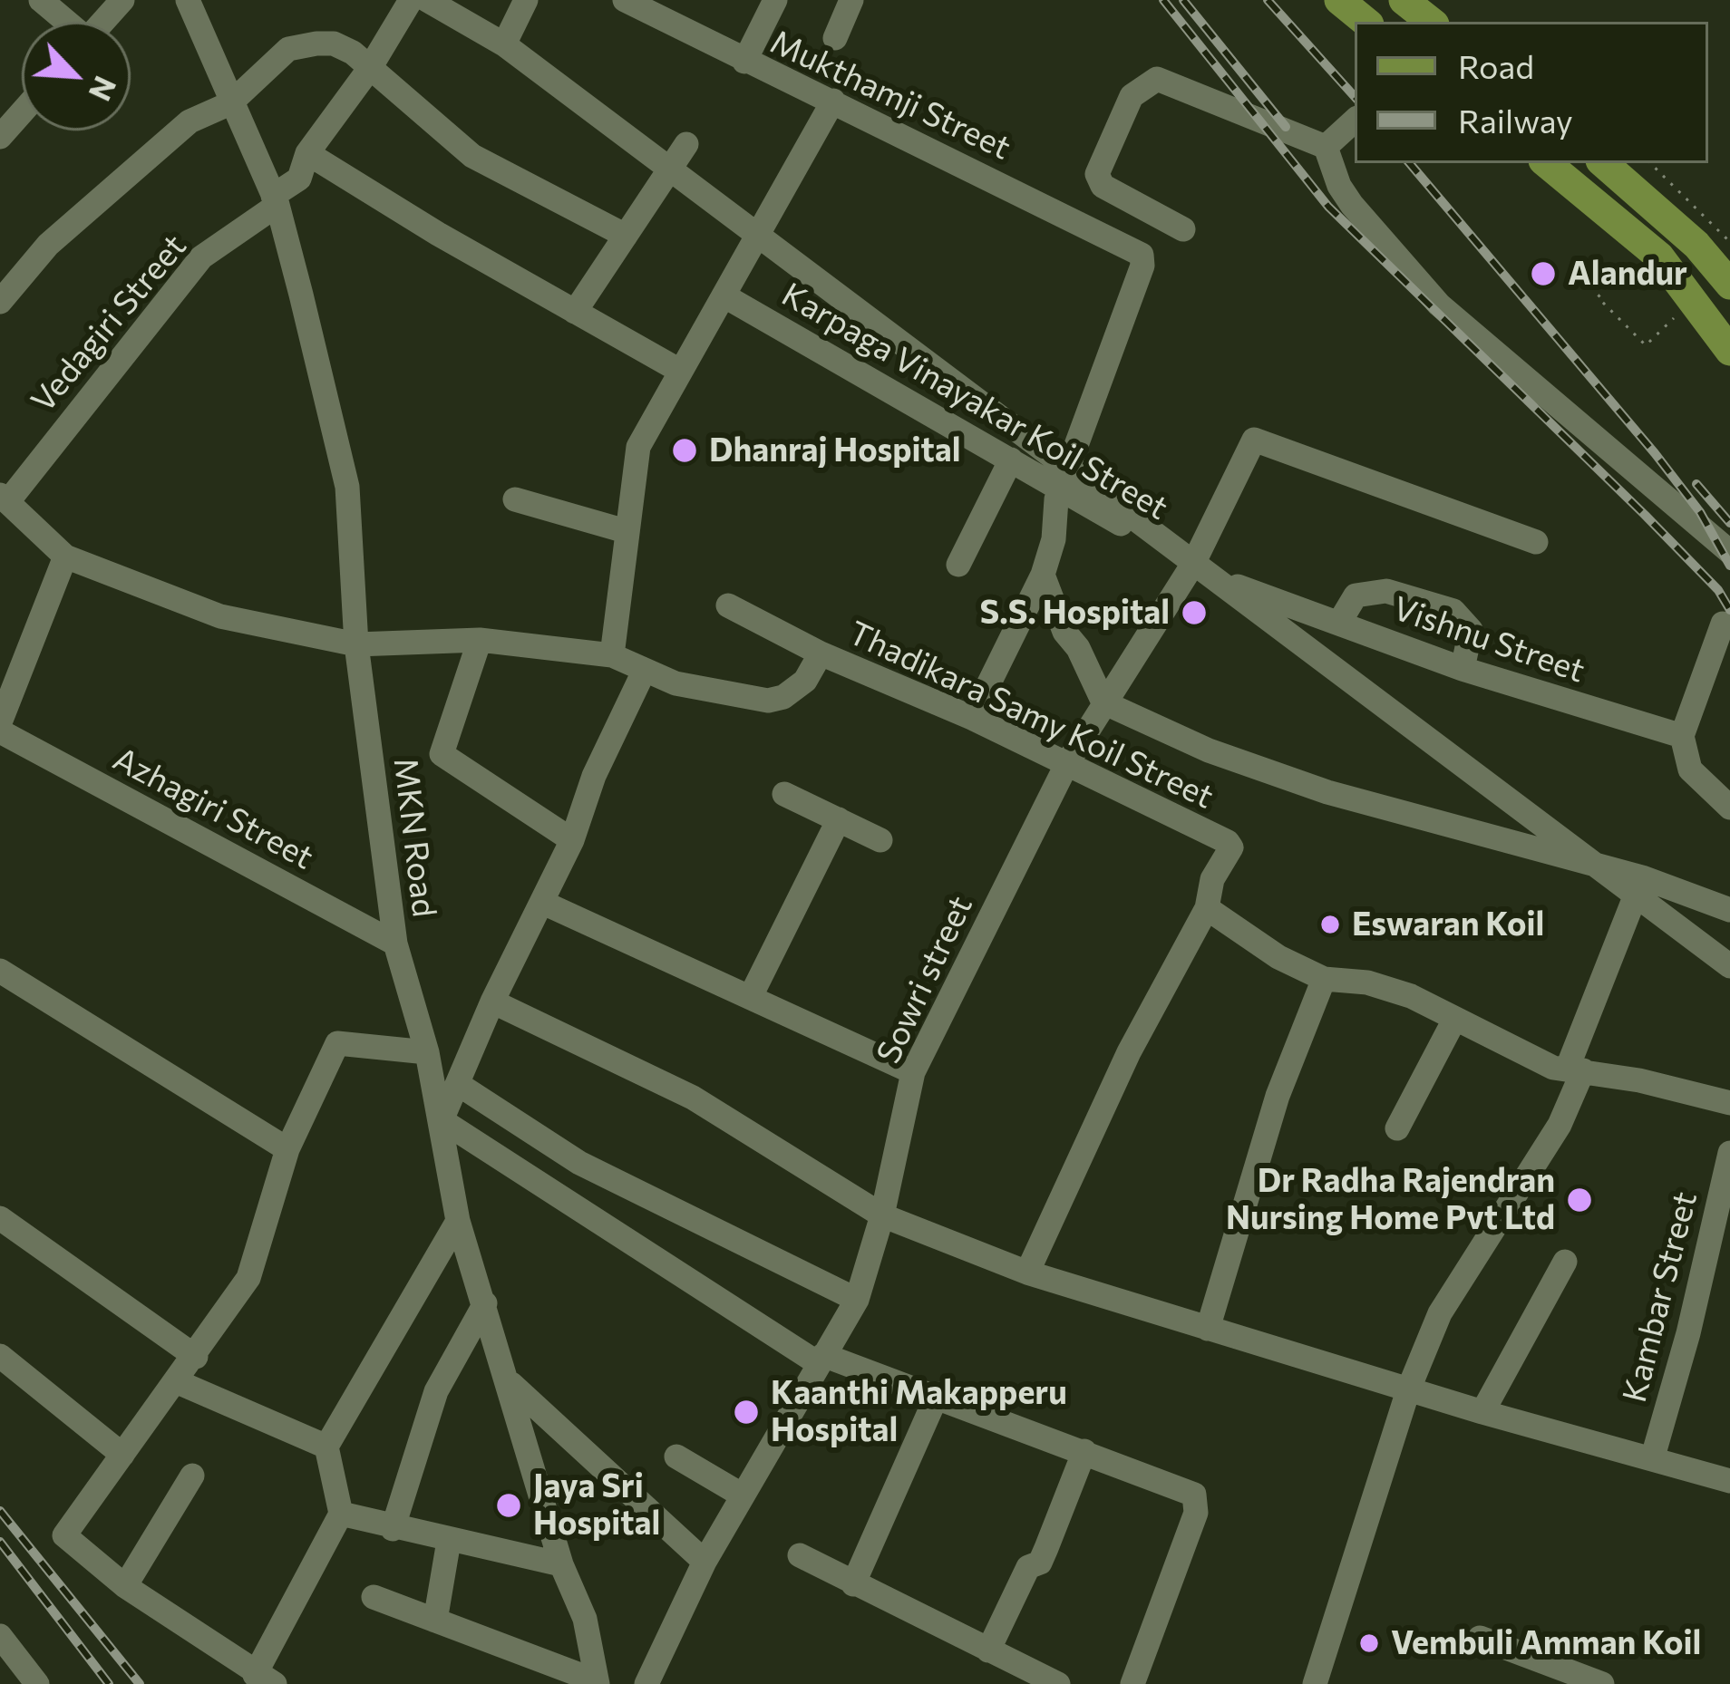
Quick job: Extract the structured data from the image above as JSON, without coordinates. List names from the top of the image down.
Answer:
{
  "streets": {
    "street": [
      "Mukthamji Street",
      "Vedagiri Street",
      "Karpaga Vinayakar Koil Street",
      "Vishnu Street",
      "Thadikara Samy Koil Street",
      "Azhagiri Street",
      "MKN Road",
      "Sowri street",
      "Kambar Street"
    ]
  },
  "crossings": [
    ["Mukthamji Street", "Karpaga Vinayakar Koil Street"],
    ["Vedagiri Street", "MKN Road"],
    ["Karpaga Vinayakar Koil Street", "Vishnu Street"],
    ["Karpaga Vinayakar Koil Street", "Sowri street"],
    ["Vishnu Street", "Sowri street"],
    ["Thadikara Samy Koil Street", "MKN Road"],
    ["Thadikara Samy Koil Street", "Sowri street"],
    ["Azhagiri Street", "MKN Road"]
  ],
  "places": [
    "Alandur",
    "Dhanraj Hospital",
    "S.S. Hospital",
    "Eswaran Koil",
    "Dr Radha Rajendran Nursing Home Pvt Ltd",
    "Kaanthi Makapperu Hospital",
    "Jaya Sri Hospital",
    "Vembuli Amman Koil"
  ],
  "legend": ["Road", "Railway"],
  "north": "bottom right"
}
